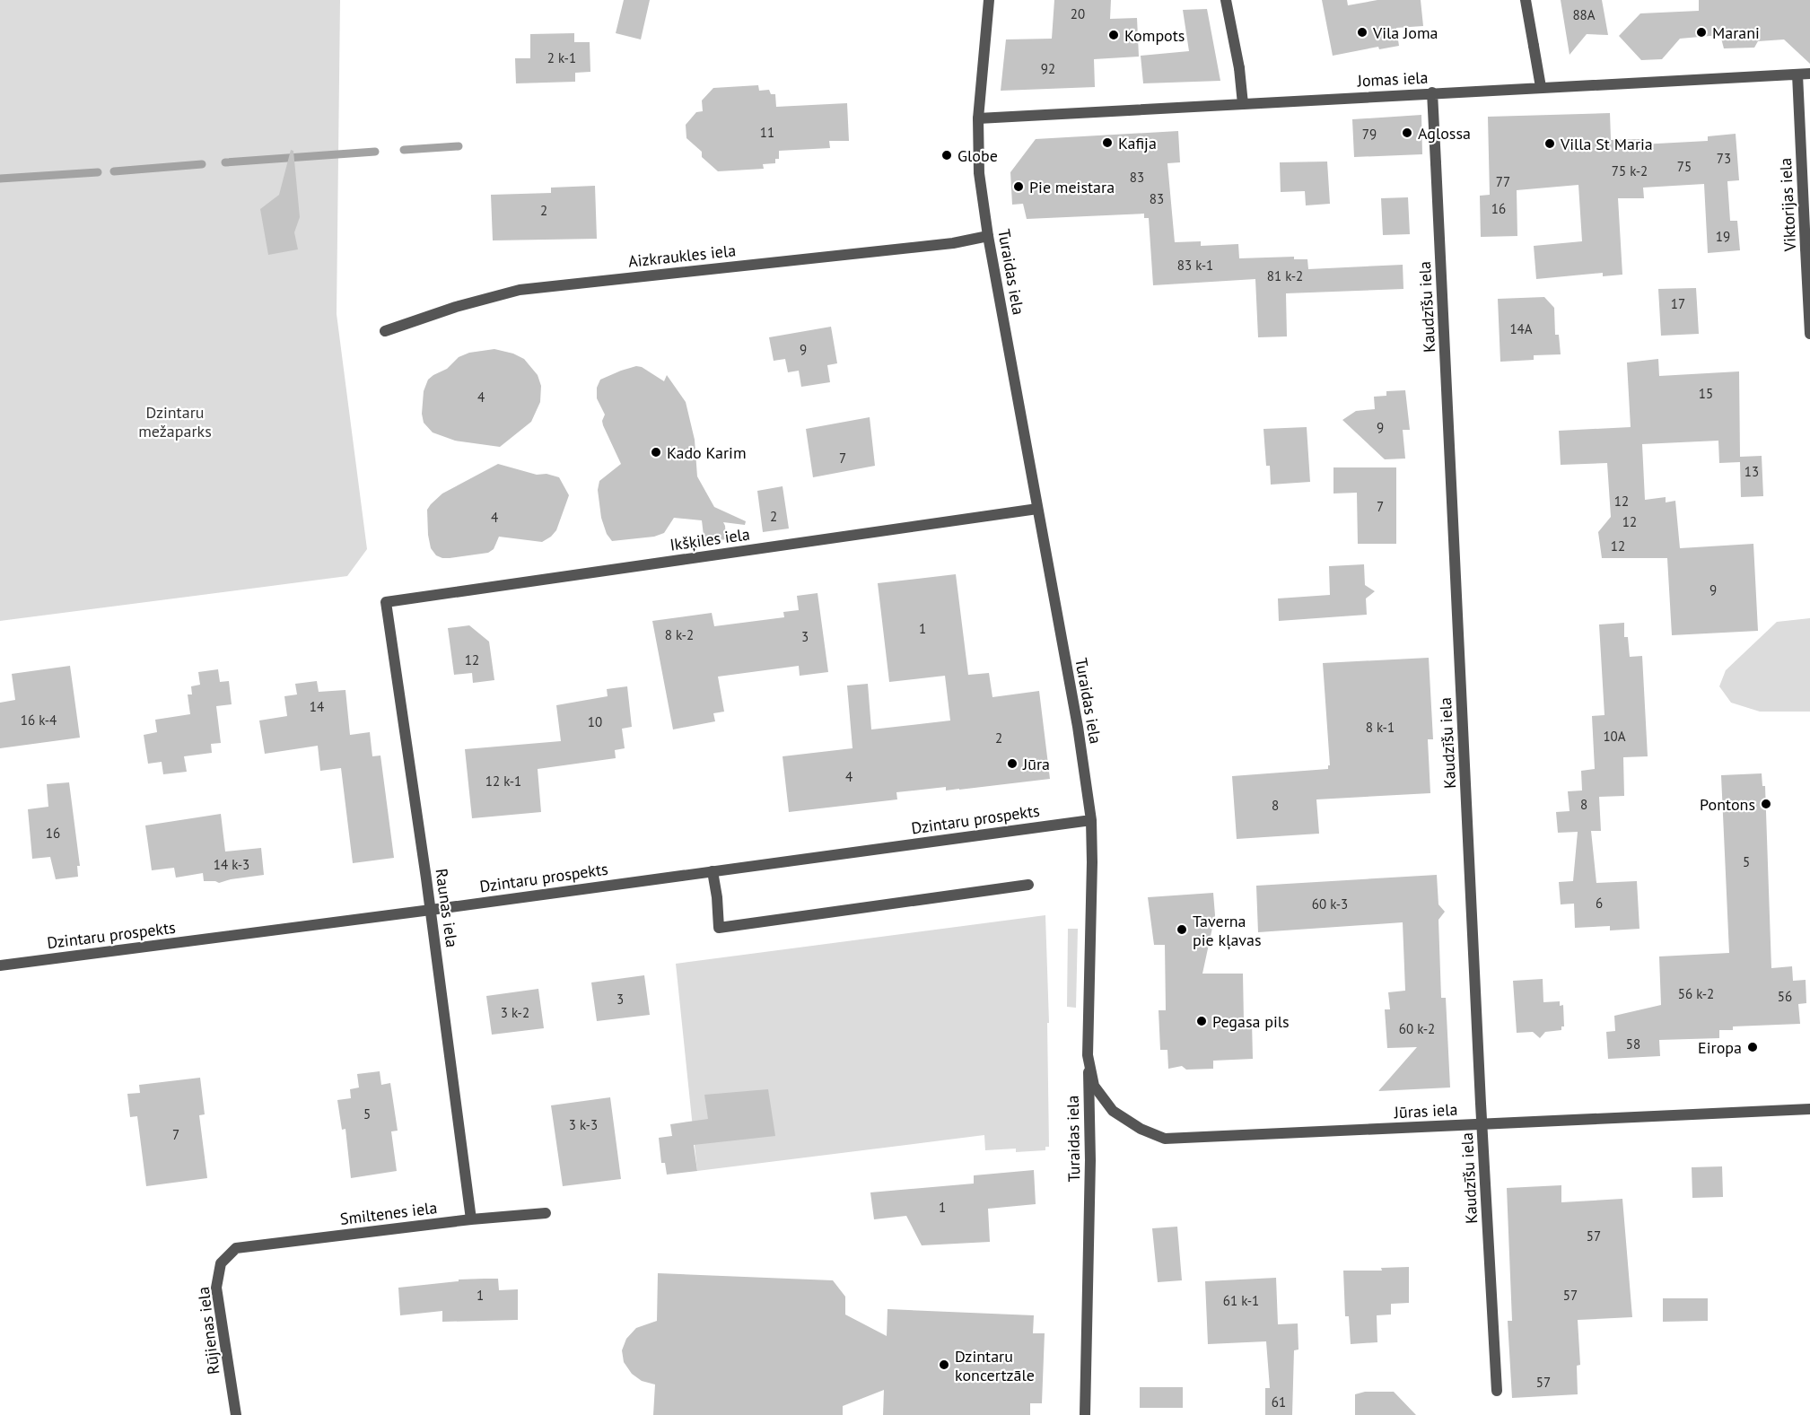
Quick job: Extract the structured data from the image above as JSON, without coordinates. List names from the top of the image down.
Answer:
{
  "streets": {
    "street": [
      "Jomas iela",
      "Viktorijas iela",
      "Aizkraukles iela",
      "Turaidas iela",
      "Kaudzīšu iela",
      "Ikšķiles iela",
      "Dzintaru prospekts",
      "Raunas iela",
      "Jūras iela",
      "Smiltenes iela",
      "Rūjienas iela"
    ]
  },
  "crossings": [
    ["Jomas iela", "Viktorijas iela"],
    ["Jomas iela", "Turaidas iela"],
    ["Jomas iela", "Kaudzīšu iela"],
    ["Aizkraukles iela", "Turaidas iela"],
    ["Turaidas iela", "Ikšķiles iela"],
    ["Turaidas iela", "Dzintaru prospekts"],
    ["Turaidas iela", "Jūras iela"],
    ["Kaudzīšu iela", "Jūras iela"],
    ["Ikšķiles iela", "Raunas iela"],
    ["Dzintaru prospekts", "Raunas iela"],
    ["Raunas iela", "Smiltenes iela"],
    ["Smiltenes iela", "Rūjienas iela"]
  ],
  "parks": ["Dzintaru mežaparks"],
  "places": [
    "Vila Joma",
    "Marani",
    "Kompots",
    "Aglossa",
    "Kafija",
    "Villa St Maria",
    "Globe",
    "Pie meistara",
    "Kado Karim",
    "Jūra",
    "Pontons",
    "Taverna pie kļavas",
    "Pegasa pils",
    "Eiropa",
    "Dzintaru koncertzāle"
  ],
  "house_numbers": [
    "20",
    "88A",
    "2 k-1",
    "92",
    "11",
    "79",
    "73",
    "75",
    "75 k-2",
    "83",
    "77",
    "83",
    "16",
    "2",
    "19",
    "83 k-1",
    "81 k-2",
    "17",
    "14A",
    "9",
    "15",
    "4",
    "9",
    "7",
    "13",
    "12",
    "7",
    "2",
    "4",
    "12",
    "12",
    "9",
    "1",
    "8 k-2",
    "3",
    "12",
    "14",
    "16 k-4",
    "10",
    "8 k-1",
    "10A",
    "2",
    "4",
    "12 k-1",
    "8",
    "8",
    "16",
    "5",
    "14 k-3",
    "6",
    "60 k-3",
    "56 k-2",
    "56",
    "3",
    "3 k-2",
    "60 k-2",
    "58",
    "5",
    "3 k-3",
    "7",
    "1",
    "57",
    "1",
    "57",
    "61 k-1",
    "57",
    "61"
  ]
}
